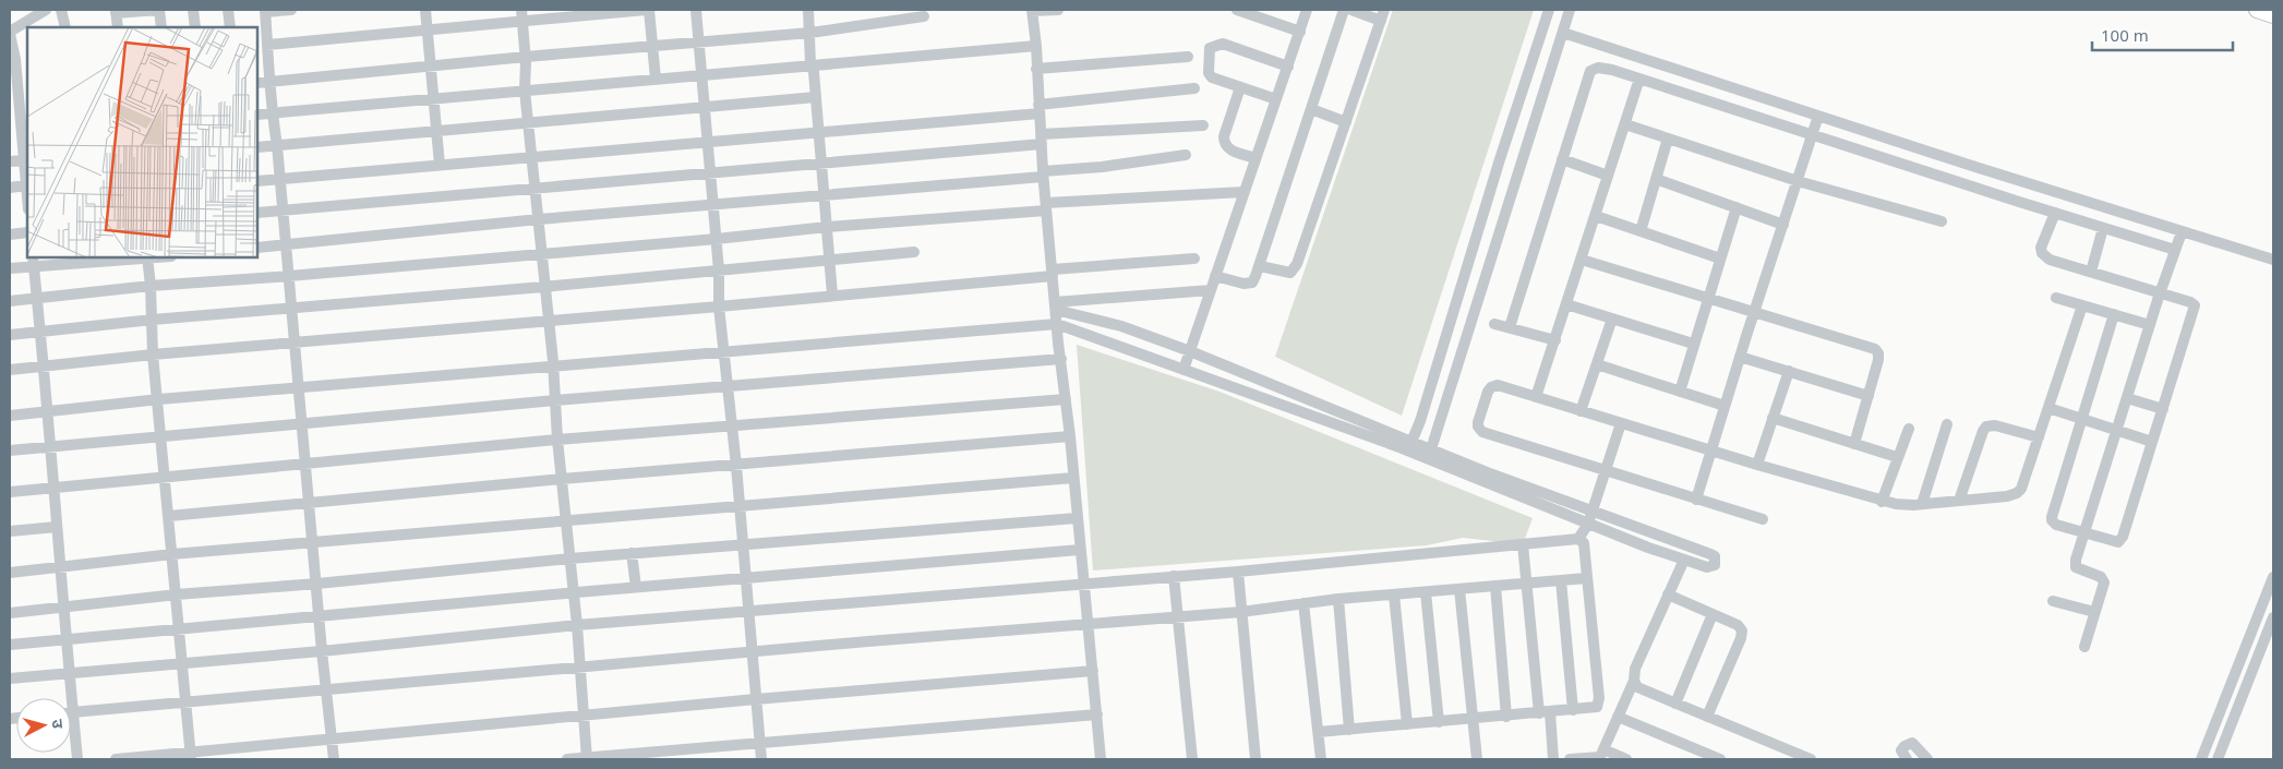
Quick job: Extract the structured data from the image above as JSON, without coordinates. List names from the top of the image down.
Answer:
{
  "scale_bar": "100 m",
  "north": "right"
}
